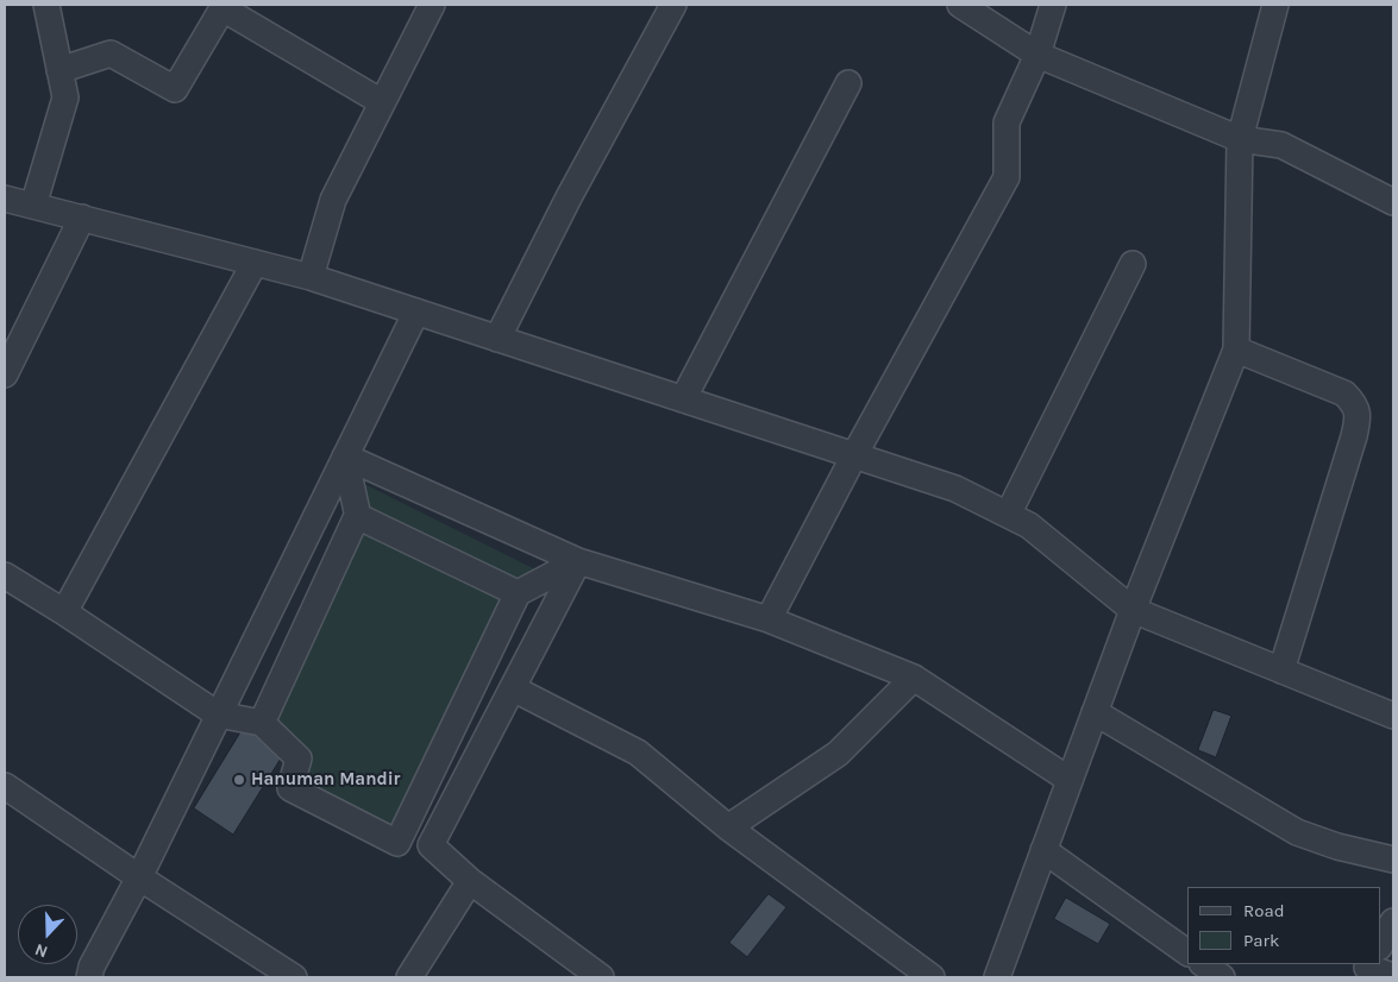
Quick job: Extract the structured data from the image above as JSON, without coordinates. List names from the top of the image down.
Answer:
{
  "places": ["Hanuman Mandir"],
  "legend": ["Road", "Park"],
  "north": "bottom"
}
